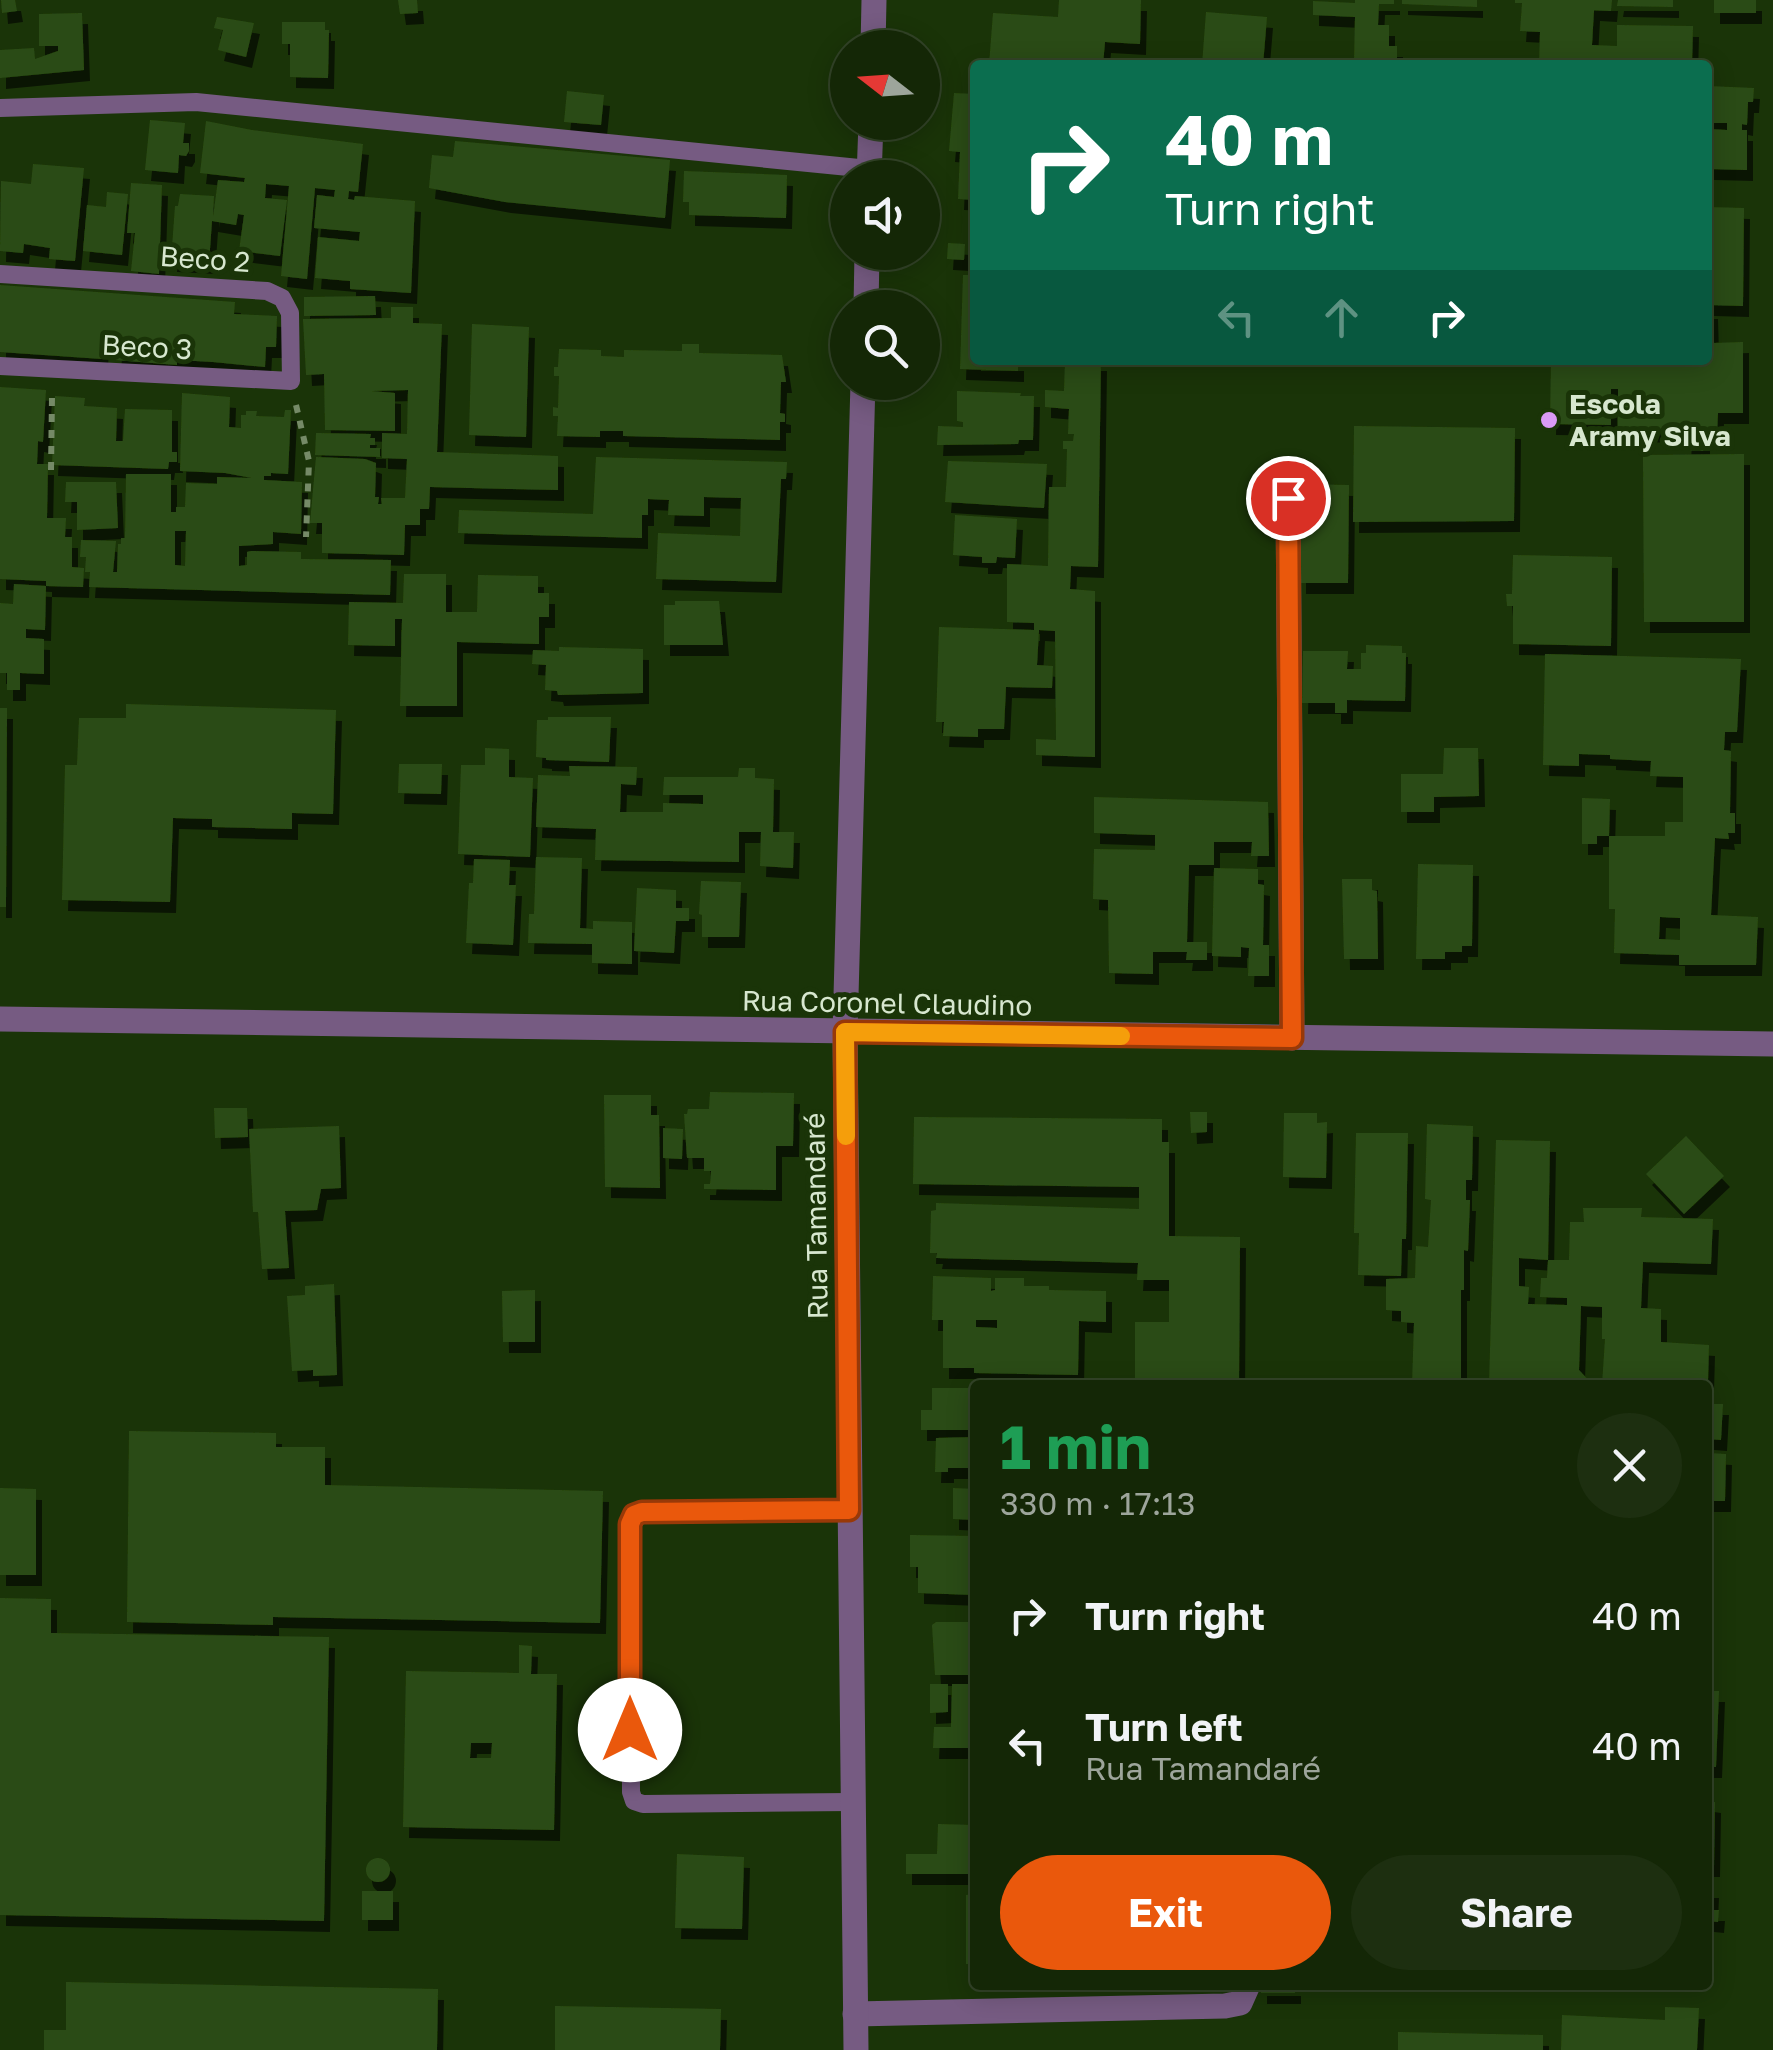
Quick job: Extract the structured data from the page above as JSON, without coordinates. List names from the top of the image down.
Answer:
{
  "streets": {
    "street": ["Rua Coronel Claudino", "Rua Tamandaré"],
    "lane": ["Beco 2", "Beco 3"]
  },
  "crossings": [
    ["Beco 2", "Beco 3"],
    ["Rua Coronel Claudino", "Rua Tamandaré"]
  ],
  "places": ["Escola Aramy Silva"],
  "north": "left",
  "page": {
    "turn": ["40 m", "Turn right"],
    "heading": ["1 min", "330 m · 17:13"],
    "list": [
      {
        "name": "Turn right",
        "value": "40 m"
      },
      {
        "name": "Turn left",
        "note": "Rua Tamandaré",
        "value": "40 m"
      }
    ],
    "buttons": ["Exit", "Share"]
  }
}
